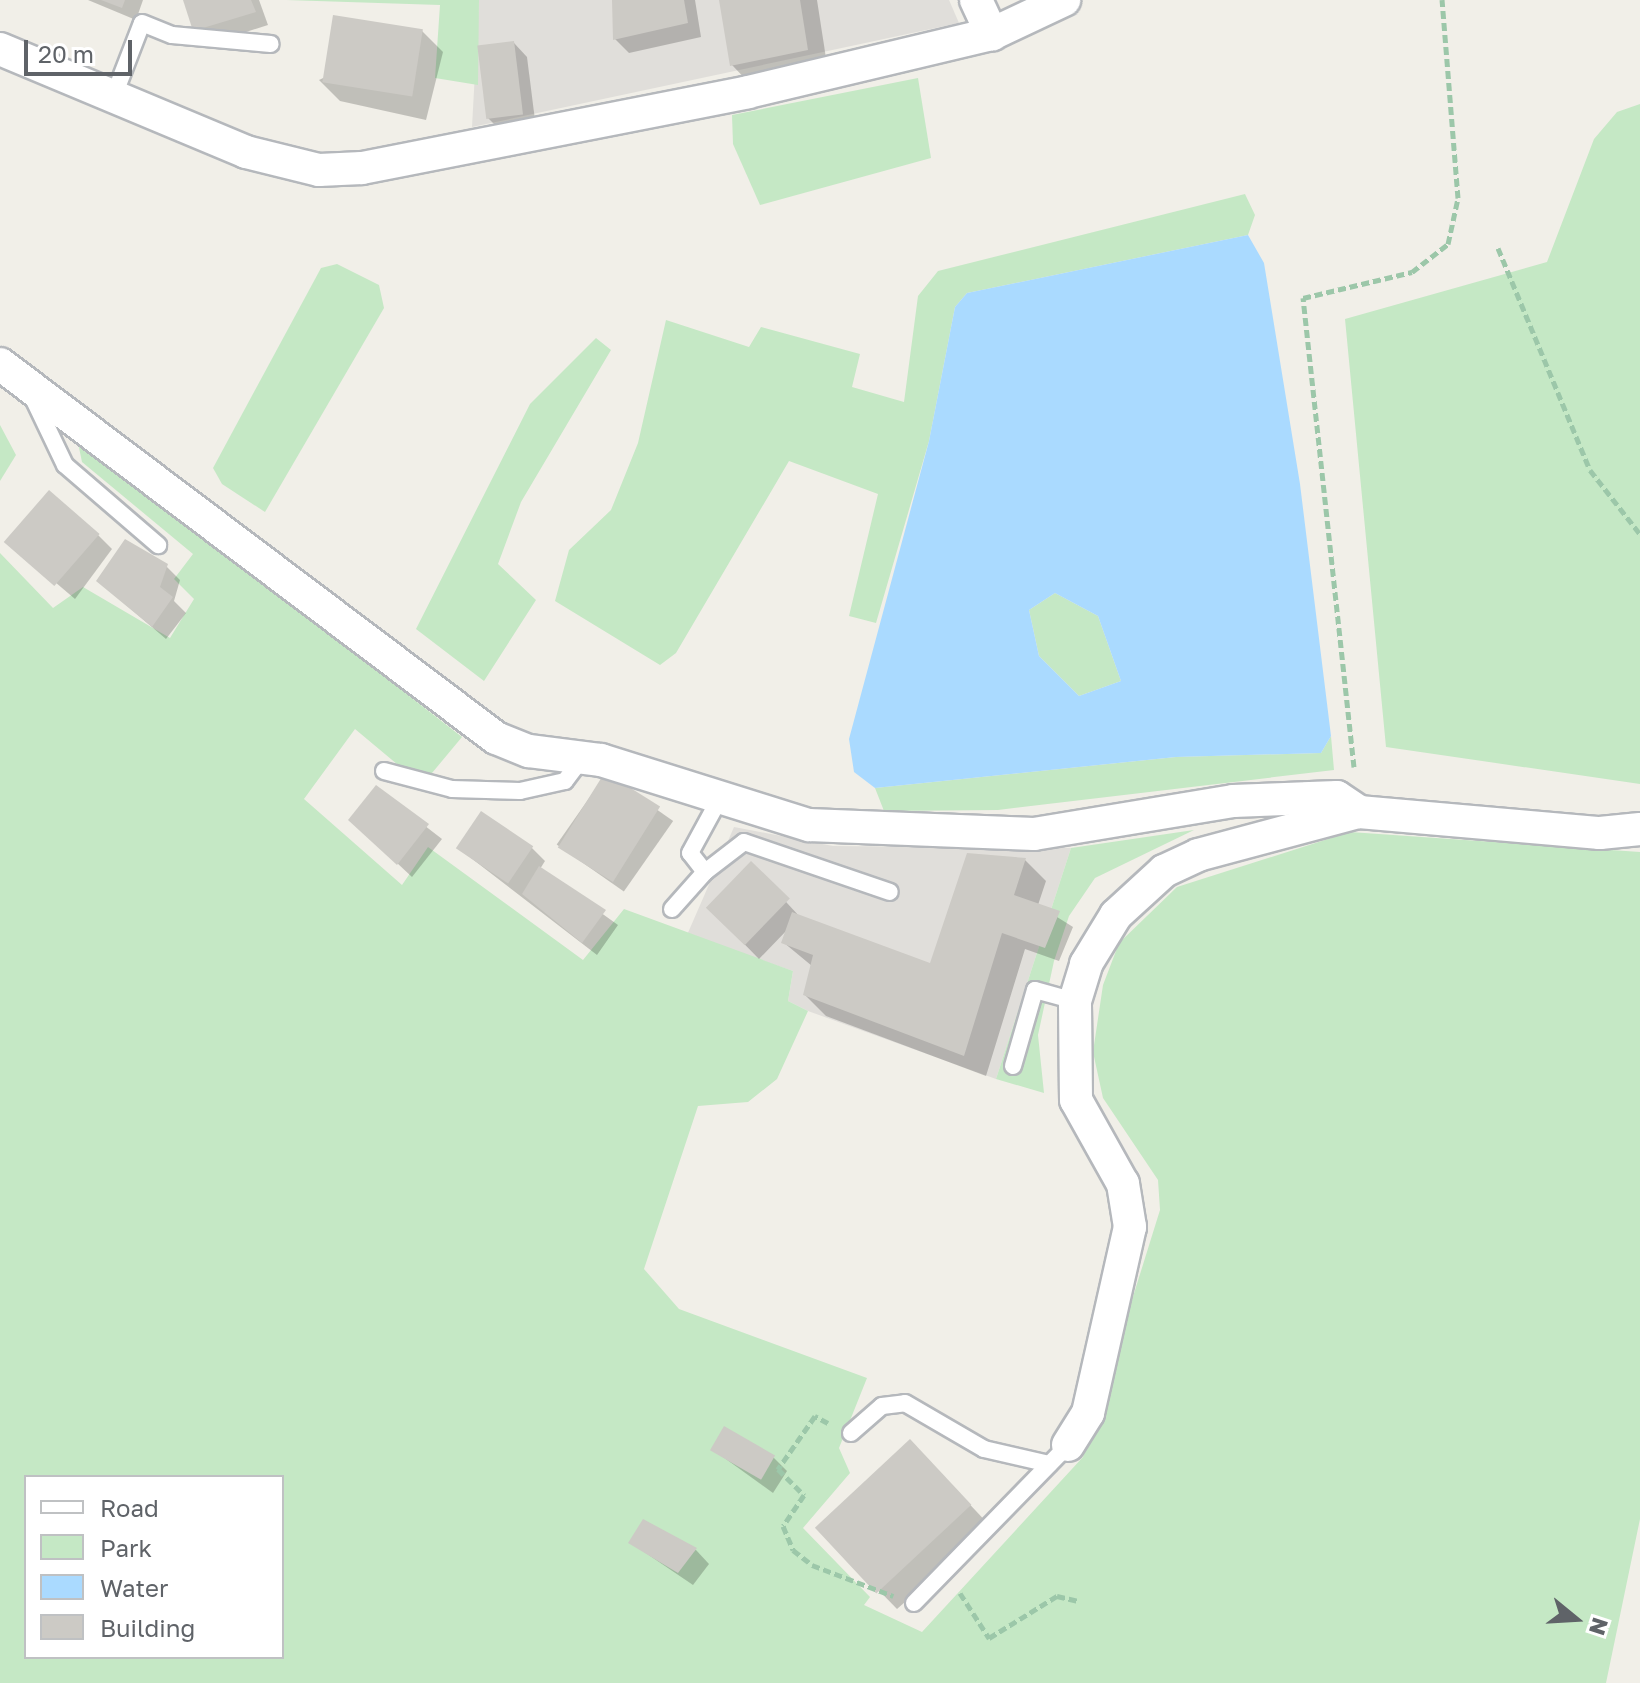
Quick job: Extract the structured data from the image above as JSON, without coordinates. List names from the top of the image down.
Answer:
{
  "legend": [
    "Road",
    "Park",
    "Water",
    "Building"
  ],
  "scale_bar": "20 m",
  "north": "right"
}
